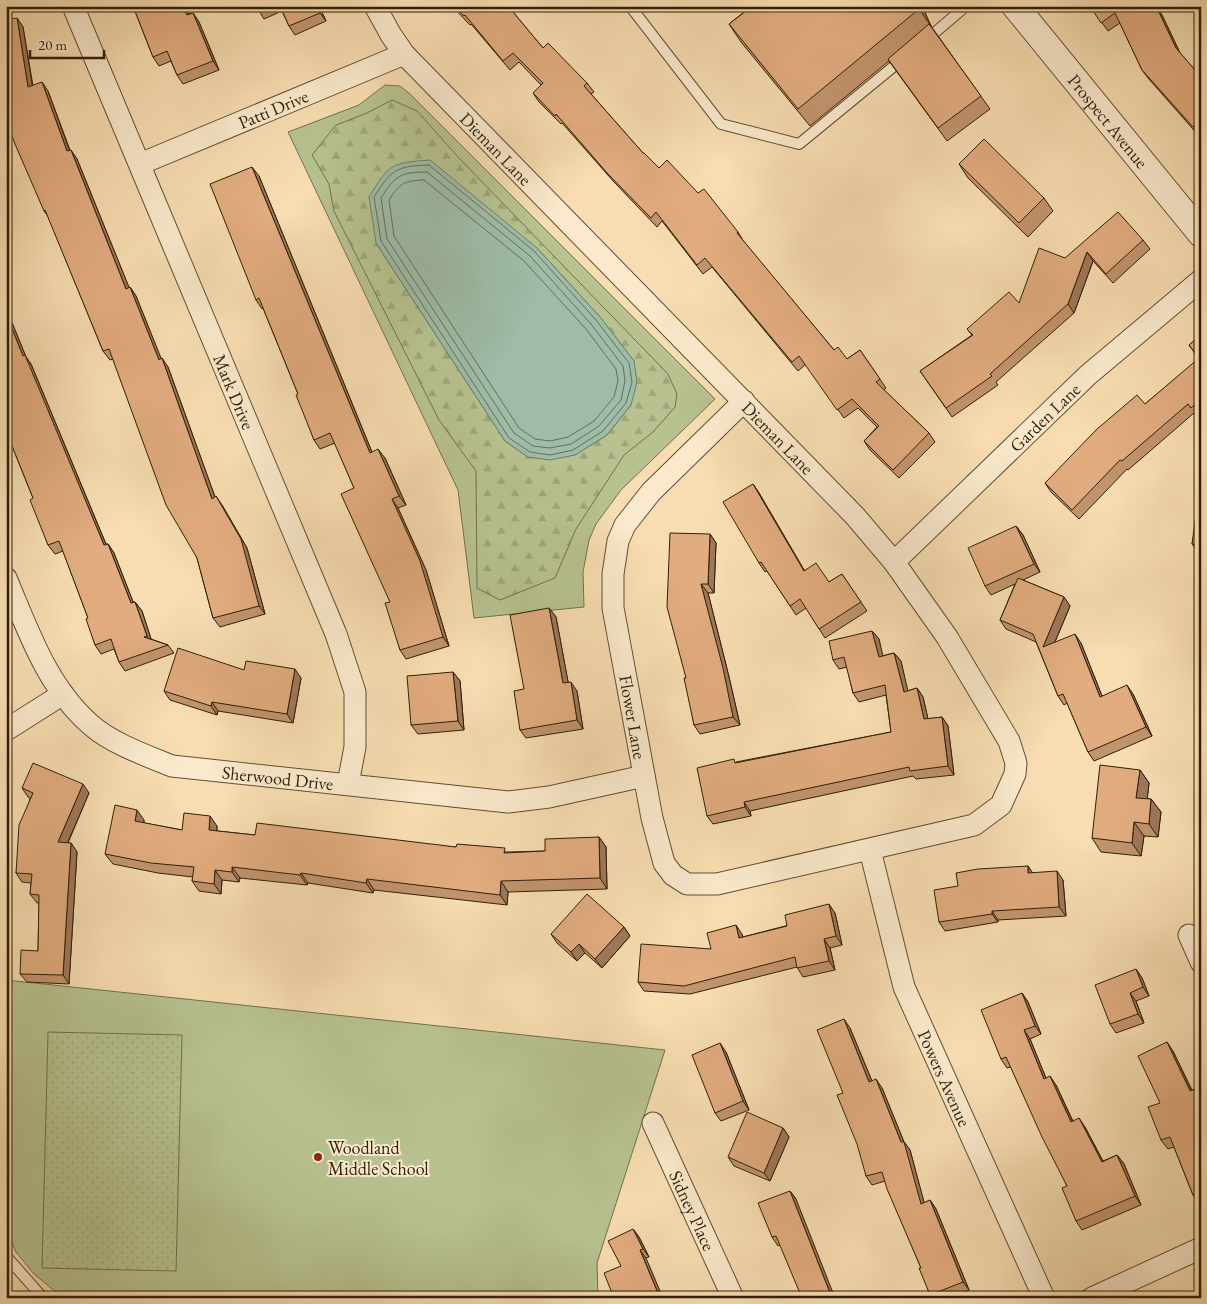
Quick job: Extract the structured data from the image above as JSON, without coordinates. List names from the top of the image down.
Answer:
{
  "streets": {
    "street": [
      "Patti Drive",
      "Prospect Avenue",
      "Dieman Lane",
      "Mark Drive",
      "Garden Lane",
      "Flower Lane",
      "Sherwood Drive",
      "Powers Avenue",
      "Sidney Place"
    ]
  },
  "crossings": [
    ["Patti Drive", "Dieman Lane"],
    ["Patti Drive", "Mark Drive"],
    ["Dieman Lane", "Garden Lane"],
    ["Dieman Lane", "Flower Lane"],
    ["Dieman Lane", "Powers Avenue"],
    ["Mark Drive", "Sherwood Drive"],
    ["Flower Lane", "Sherwood Drive"],
    ["Flower Lane", "Powers Avenue"]
  ],
  "places": ["Woodland Middle School"],
  "scale_bar": "20 m"
}
